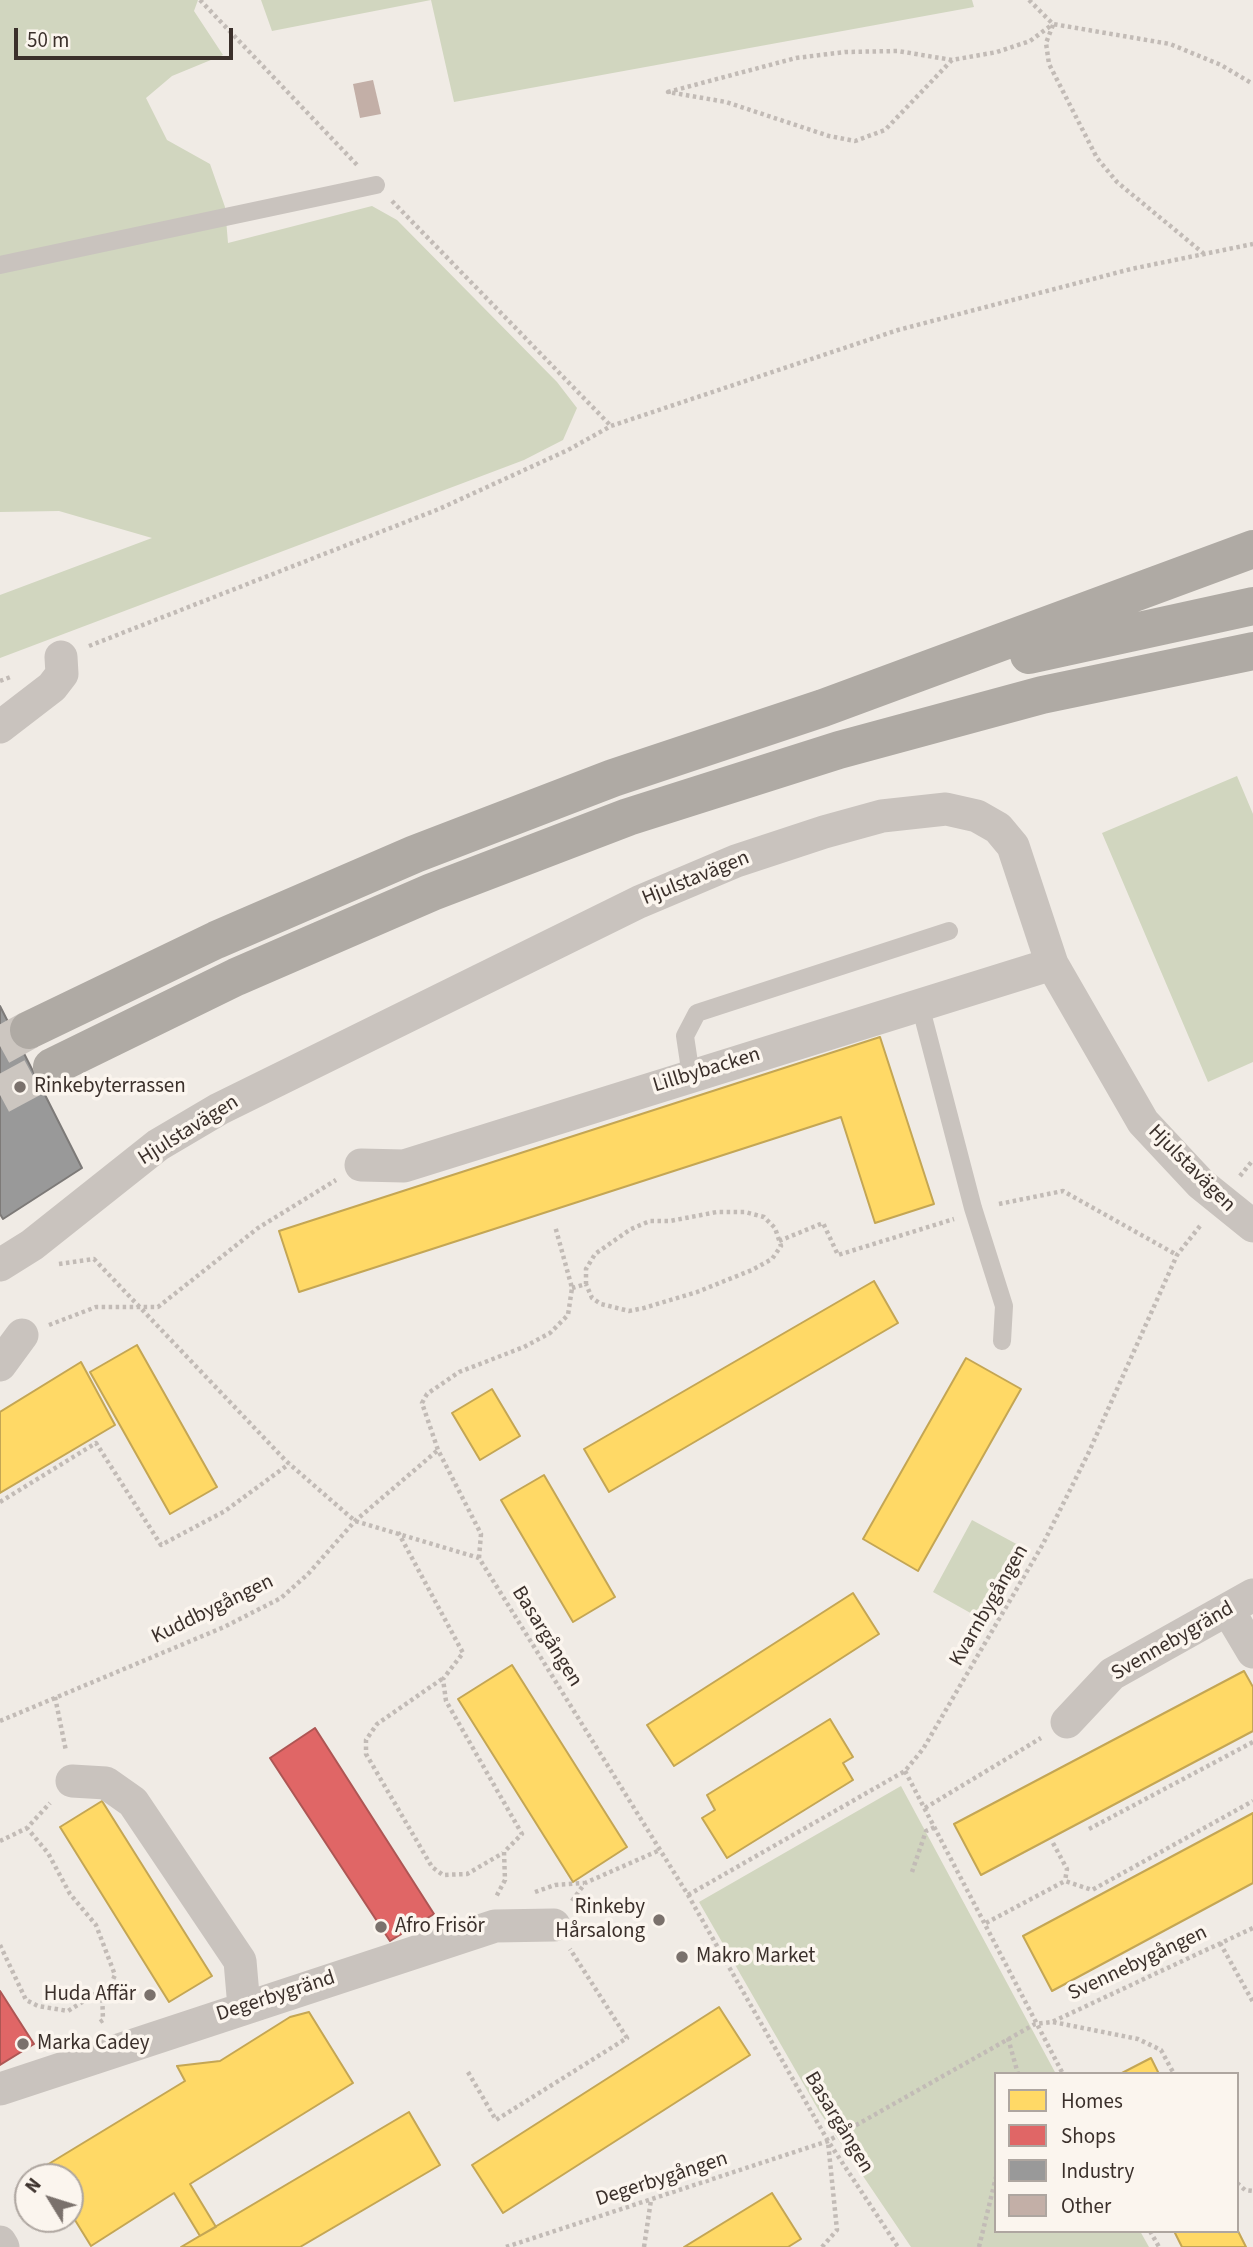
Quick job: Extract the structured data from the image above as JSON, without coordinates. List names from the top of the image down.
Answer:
{
  "streets": {
    "street": [
      "Hjulstavägen",
      "Lillbybacken",
      "Svennebygränd",
      "Degerbygränd"
    ],
    "path": [
      "Kvarnbygången",
      "Kuddbygången",
      "Basargången",
      "Svennebygången",
      "Degerbygången"
    ]
  },
  "crossings": [
    ["Hjulstavägen", "Lillbybacken"],
    ["Kvarnbygången", "Basargången"],
    ["Basargången", "Degerbygången"],
    ["Svennebygången", "Degerbygången"]
  ],
  "places": [
    "Rinkebyterrassen",
    "Rinkeby Hårsalong",
    "Afro Frisör",
    "Makro Market",
    "Huda Affär",
    "Marka Cadey"
  ],
  "legend": [
    "Homes",
    "Shops",
    "Industry",
    "Other"
  ],
  "scale_bar": "50 m",
  "north": "top left"
}
